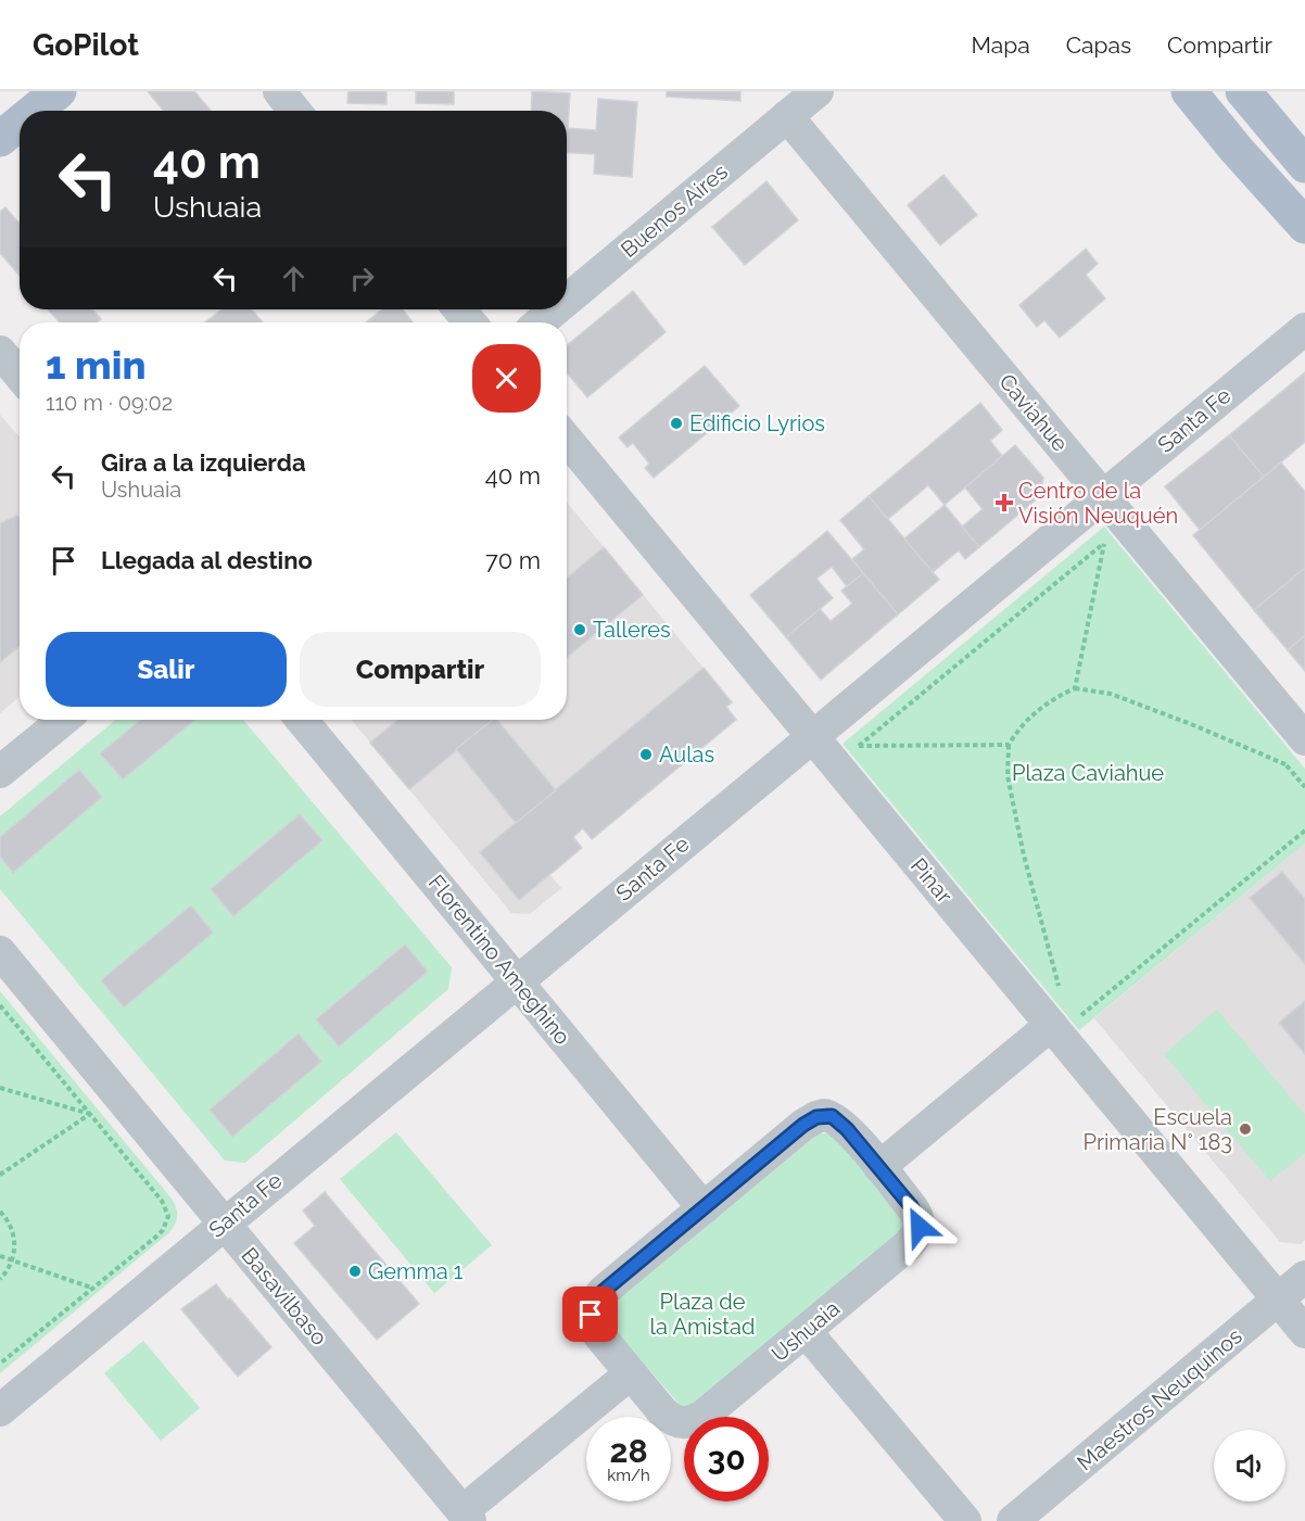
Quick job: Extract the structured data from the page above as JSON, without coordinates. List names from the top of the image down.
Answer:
{
  "streets": {
    "street": [
      "Buenos Aires",
      "Caviahue",
      "Santa Fe",
      "Pinar",
      "Florentino Ameghino",
      "Basavilbaso",
      "Ushuaia",
      "Maestros Neuquinos"
    ]
  },
  "crossings": [
    ["Buenos Aires", "Caviahue"],
    ["Caviahue", "Santa Fe"],
    ["Santa Fe", "Pinar"],
    ["Santa Fe", "Florentino Ameghino"],
    ["Santa Fe", "Basavilbaso"],
    ["Pinar", "Maestros Neuquinos"],
    ["Florentino Ameghino", "Ushuaia"]
  ],
  "parks": ["Plaza Caviahue", "Plaza de la Amistad"],
  "places": {
    "other": [
      "Edificio Lyrios",
      "Talleres",
      "Aulas",
      "Escuela Primaria N° 183",
      "Gemma 1"
    ],
    "health": ["Centro de la Visión Neuquén"]
  },
  "page": {
    "header": "GoPilot",
    "nav": ["Mapa", "Capas", "Compartir"],
    "turn": ["40 m", "Ushuaia"],
    "heading": ["1 min", "110 m · 09:02"],
    "list": [
      {
        "name": "Gira a la izquierda",
        "note": "Ushuaia",
        "value": "40 m"
      },
      {
        "name": "Llegada al destino",
        "value": "70 m"
      }
    ],
    "buttons": ["Salir", "Compartir"],
    "speed": "28 km/h",
    "limit": "30"
  }
}
